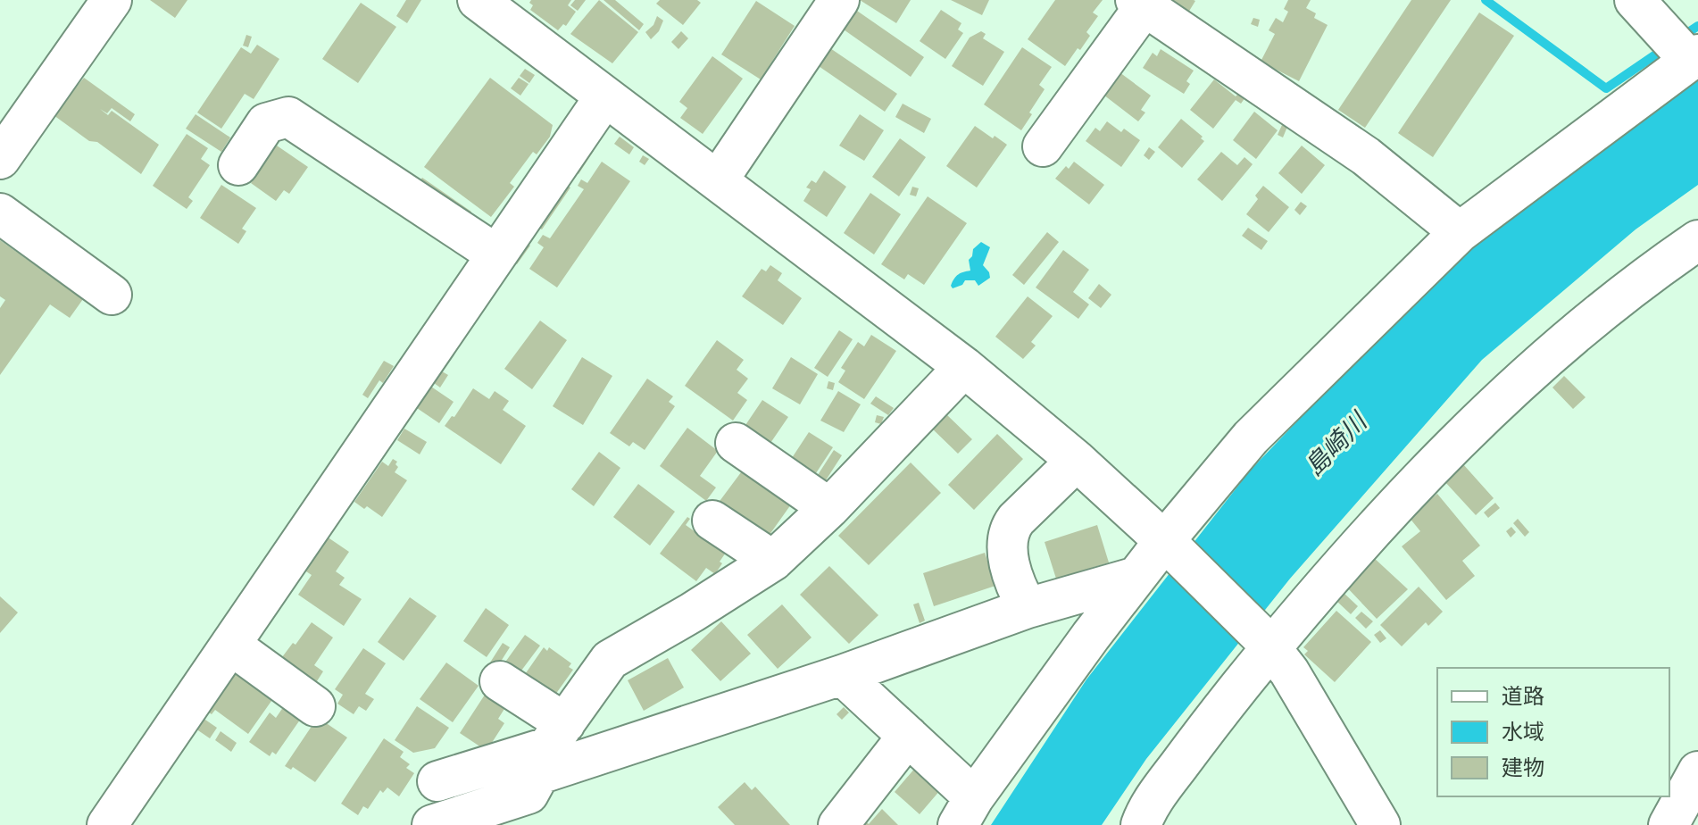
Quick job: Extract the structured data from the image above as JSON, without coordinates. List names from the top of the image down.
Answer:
{
  "water": ["島崎川"],
  "legend": ["道路", "水域", "建物"]
}
